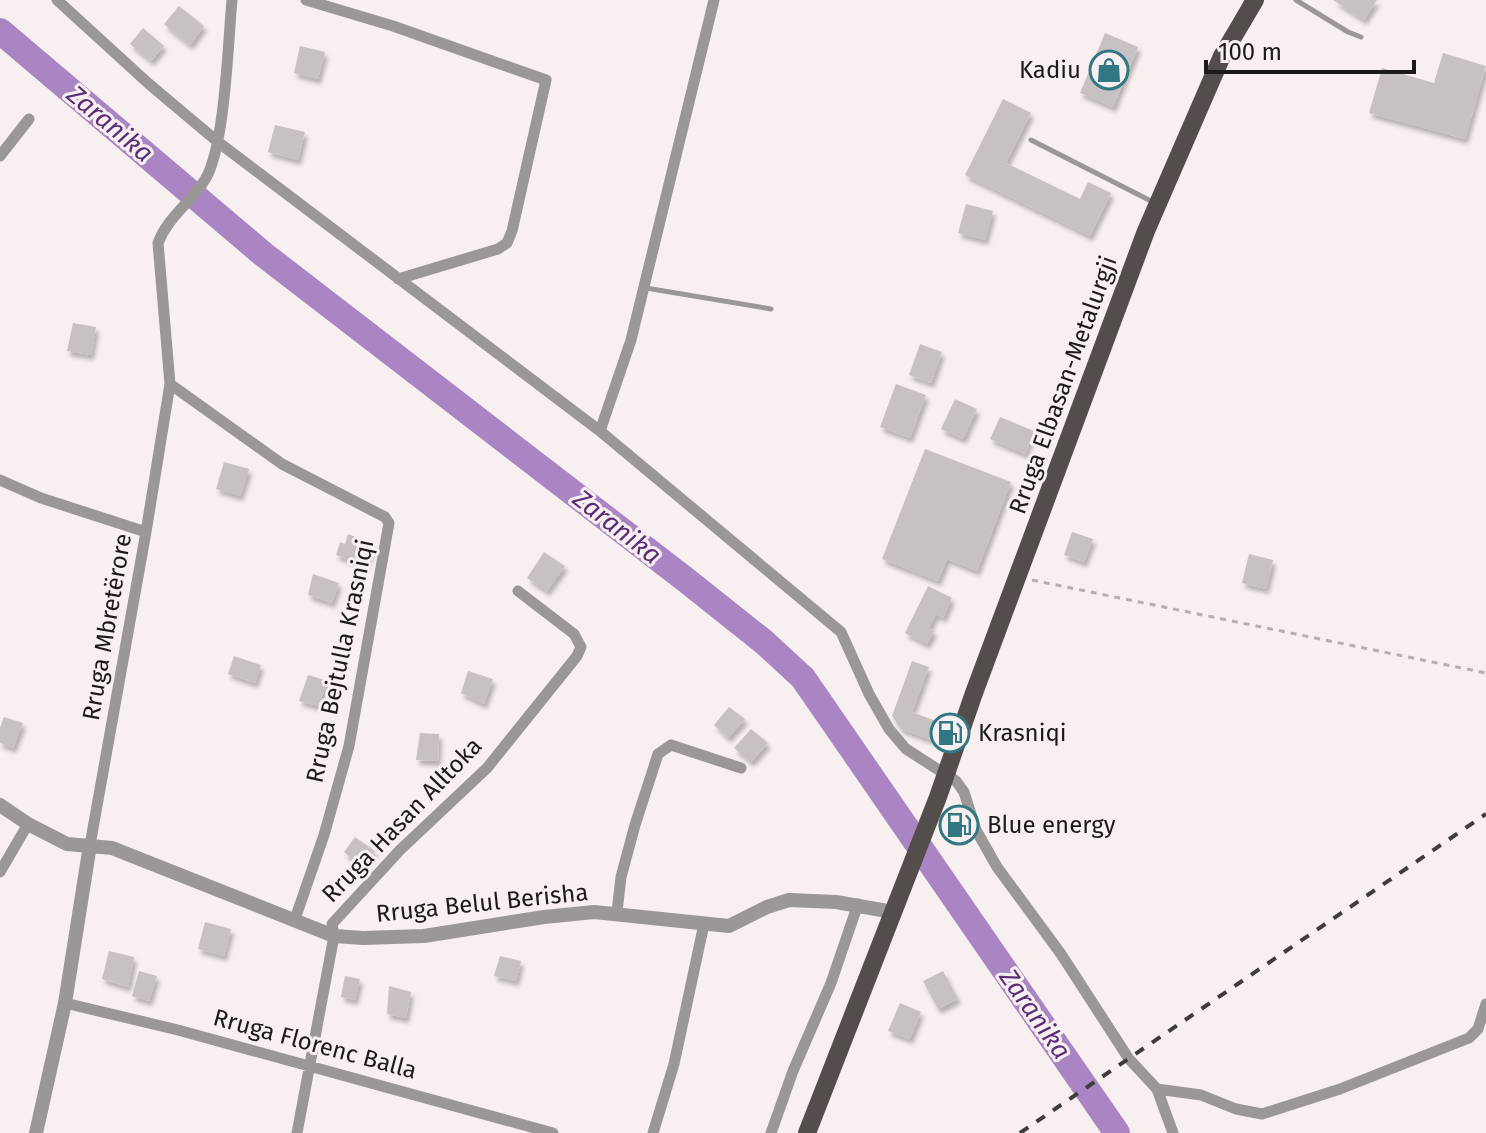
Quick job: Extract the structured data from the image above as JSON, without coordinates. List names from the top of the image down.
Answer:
{
  "streets": {
    "main road": ["Rruga Elbasan-Metalurgji"],
    "street": [
      "Rruga Mbretërore",
      "Rruga Bejtulla Krasniqi",
      "Rruga Hasan Alltoka",
      "Rruga Belul Berisha",
      "Rruga Florenc Balla"
    ]
  },
  "crossings": [
    ["Rruga Elbasan-Metalurgji", "Rruga Belul Berisha"],
    ["Rruga Mbretërore", "Rruga Bejtulla Krasniqi"],
    ["Rruga Mbretërore", "Rruga Belul Berisha"],
    ["Rruga Mbretërore", "Rruga Florenc Balla"],
    ["Rruga Bejtulla Krasniqi", "Rruga Belul Berisha"],
    ["Rruga Hasan Alltoka", "Rruga Belul Berisha"],
    ["Rruga Hasan Alltoka", "Rruga Florenc Balla"]
  ],
  "water": ["Zaranika"],
  "places": {
    "shop": ["Kadiu"],
    "fuel station": ["Krasniqi", "Blue energy"]
  },
  "scale_bar": "100 m"
}
